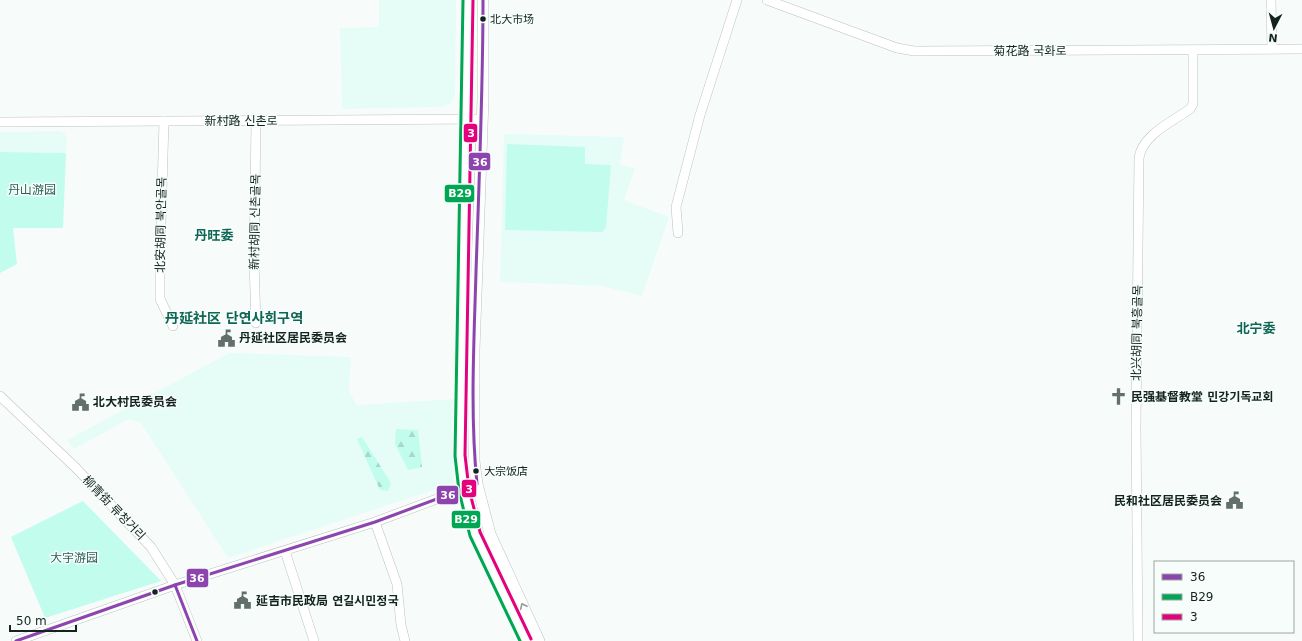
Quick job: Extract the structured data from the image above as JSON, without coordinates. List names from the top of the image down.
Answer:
{
  "streets": {
    "street": [
      "菊花路 국화로",
      "新村路 신촌로",
      "新村胡同 신촌골목",
      "北安胡同 북안골목",
      "北兴胡同 북흥골목",
      "柳青街 류청거리"
    ]
  },
  "crossings": [
    ["菊花路 국화로", "北兴胡同 북흥골목"],
    ["新村路 신촌로", "新村胡同 신촌골목"],
    ["新村路 신촌로", "北安胡同 북안골목"]
  ],
  "districts": ["丹旺委", "丹延社区 단연사회구역", "北宁委"],
  "parks": ["丹山游园", "大宇游园"],
  "places": {
    "other": ["北大市场", "大宗饭店"],
    "public building": [
      "丹延社区居民委员会",
      "北大村民委员会",
      "民和社区居民委员会",
      "延吉市民政局 연길시민정국"
    ],
    "church": ["民强基督教堂 민강기독교회"]
  },
  "lines": ["transit line 36", "transit line B29", "transit line 3"],
  "legend": ["36", "B29", "3"],
  "scale_bar": "50 m",
  "north": "bottom"
}
